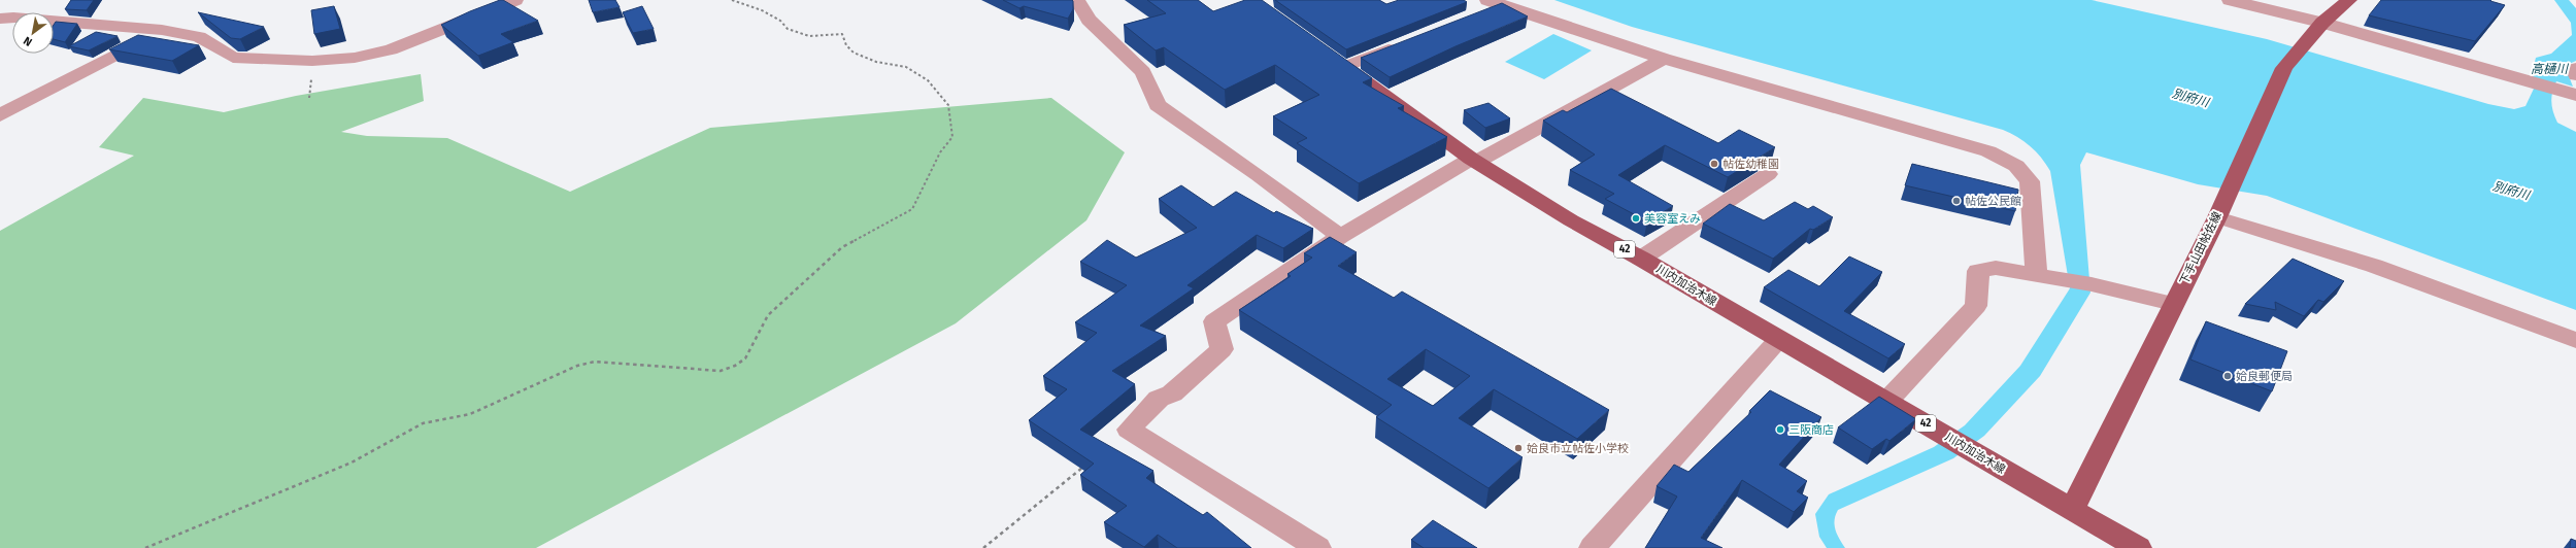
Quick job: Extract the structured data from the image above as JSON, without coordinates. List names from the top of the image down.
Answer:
{
  "streets": {
    "main road": ["下手山田帖佐線", "42", "川内加治木線"]
  },
  "crossings": [
    ["下手山田帖佐線", "川内加治木線"]
  ],
  "water": ["高樋川", "別府川"],
  "places": [
    "帖佐幼稚園",
    "帖佐公民館",
    "美容室えみ",
    "姶良郵便局",
    "三阪商店",
    "姶良市立帖佐小学校"
  ],
  "north": "bottom left"
}
